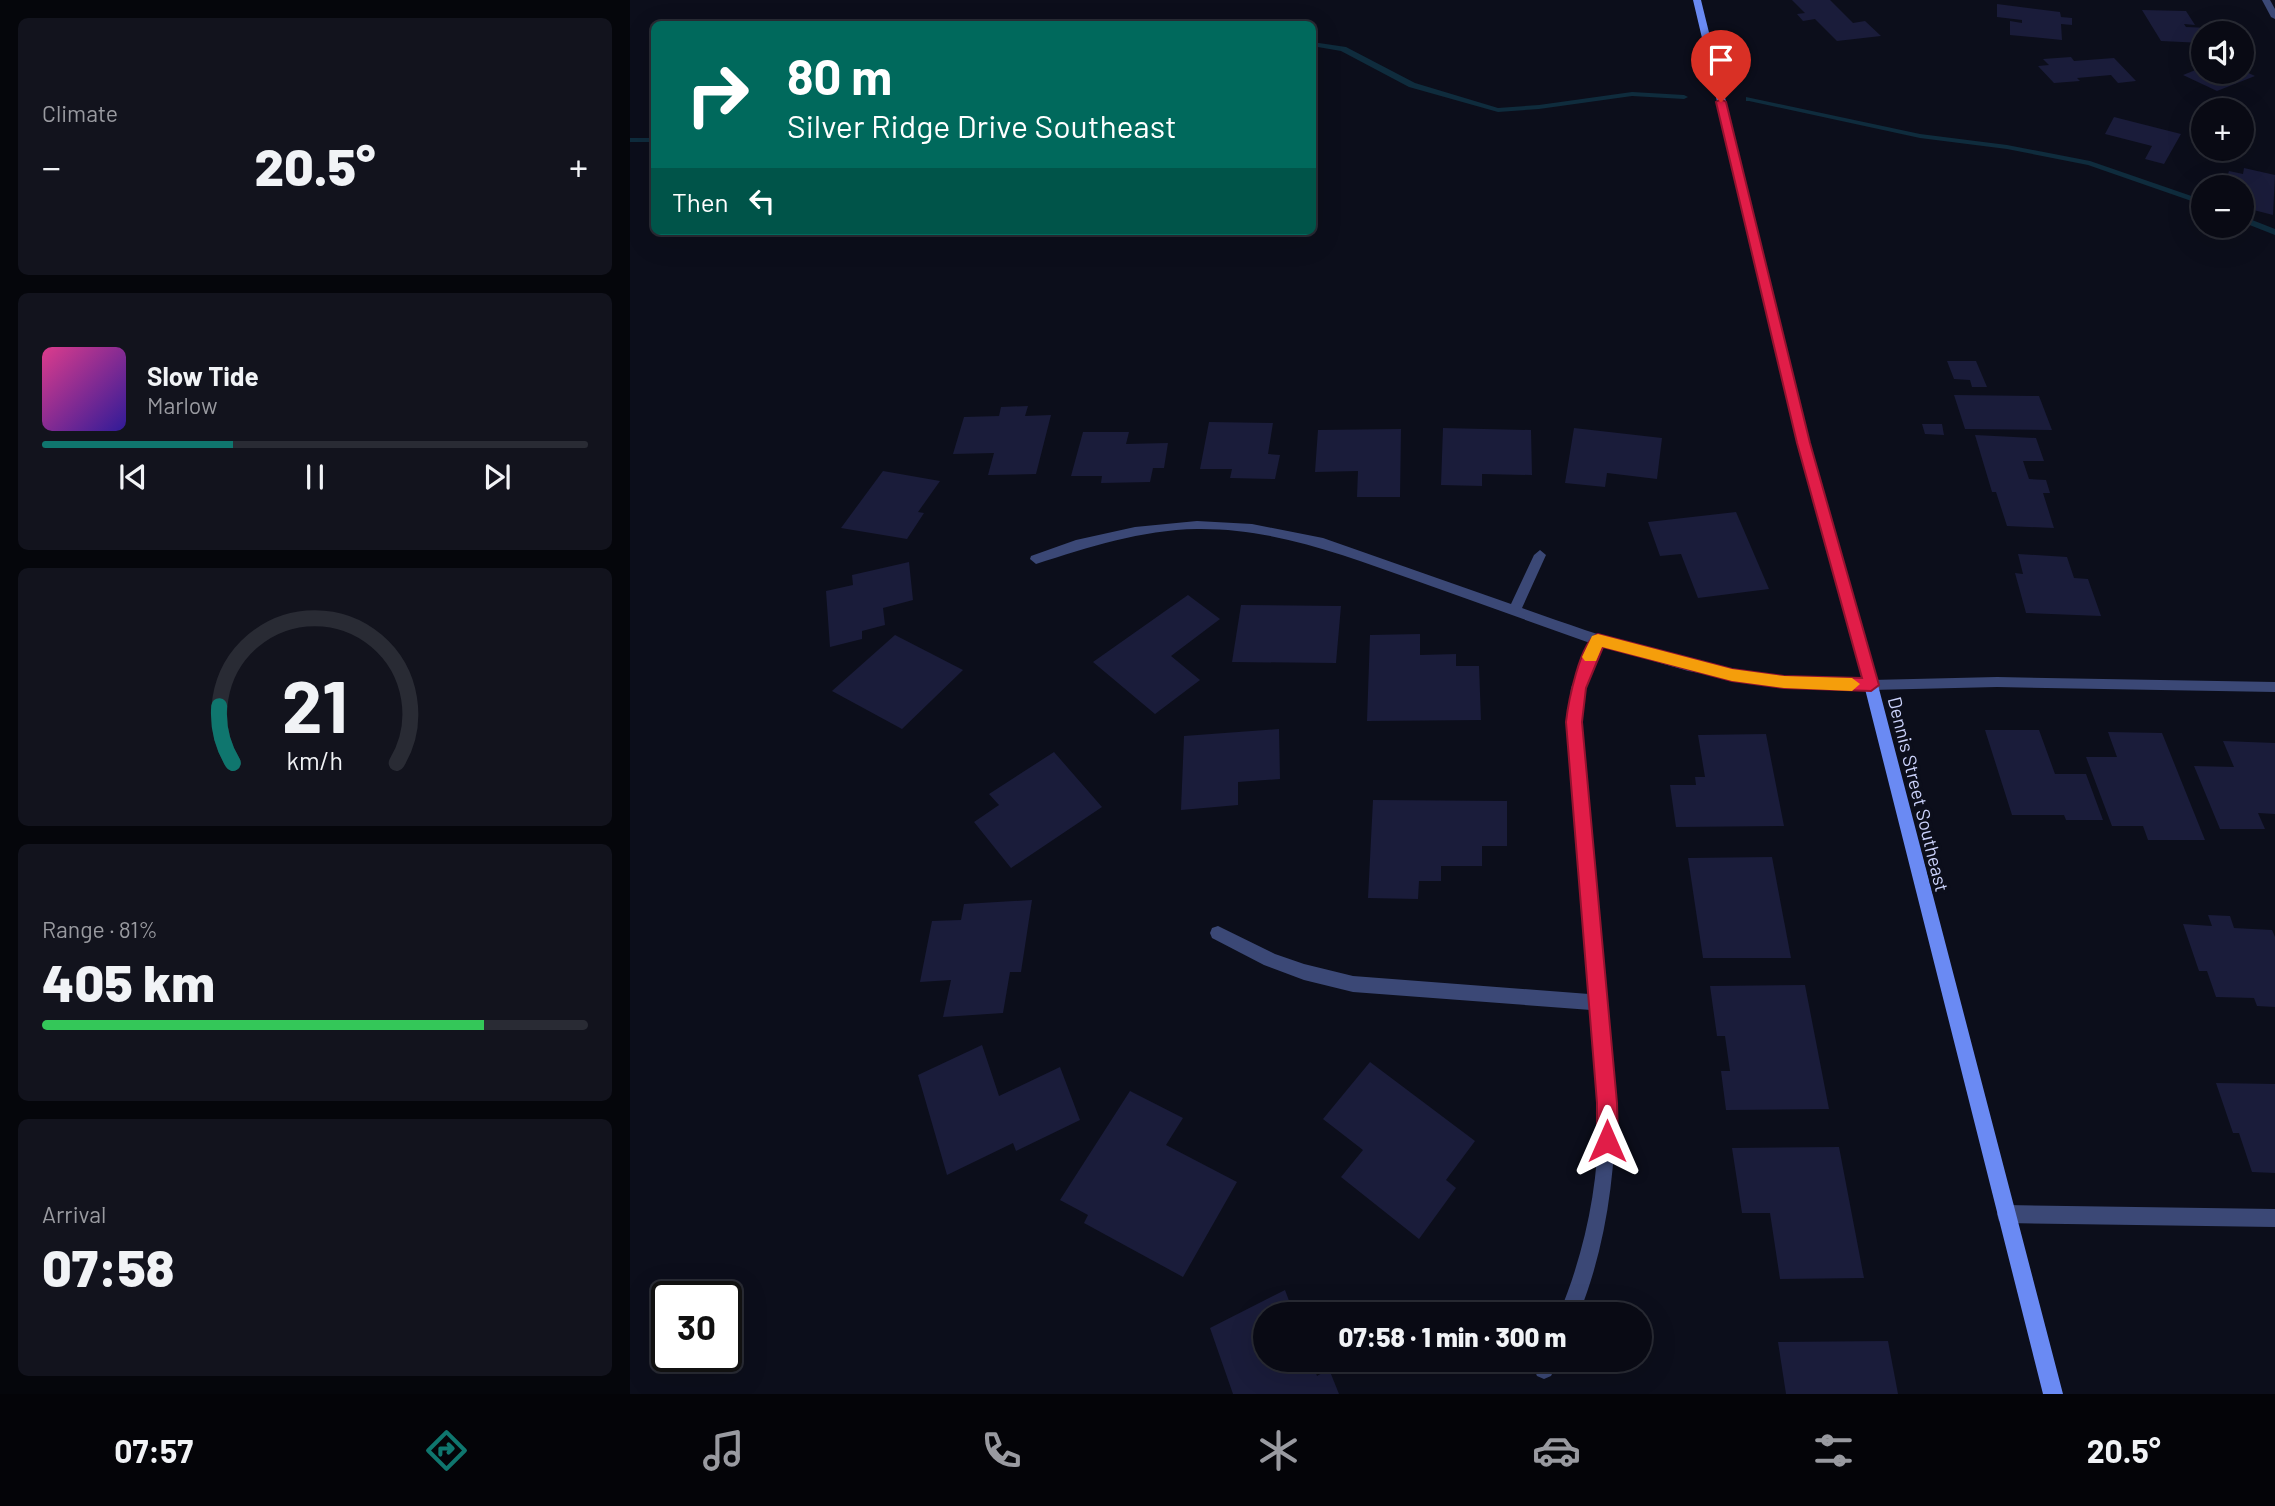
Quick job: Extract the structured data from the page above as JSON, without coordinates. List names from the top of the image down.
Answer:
{
  "streets": {
    "street": ["Dennis Street Southeast"]
  },
  "page": {
    "tile": [
      "Climate",
      ["Range · 81%", "405 km"],
      ["Arrival", "07:58"]
    ],
    "map_buttons": ["+", "−"],
    "turn": ["80 m", "Silver Ridge Drive Southeast"],
    "heat": ["−", "20.5°", "+"],
    "then": "Then",
    "song": ["Slow Tide", "Marlow"],
    "limit": "30",
    "trip": "07:58 · 1 min · 300 m",
    "tabs": ["07:57", "20.5°"],
    "gauge": ["21", "km/h"]
  }
}
